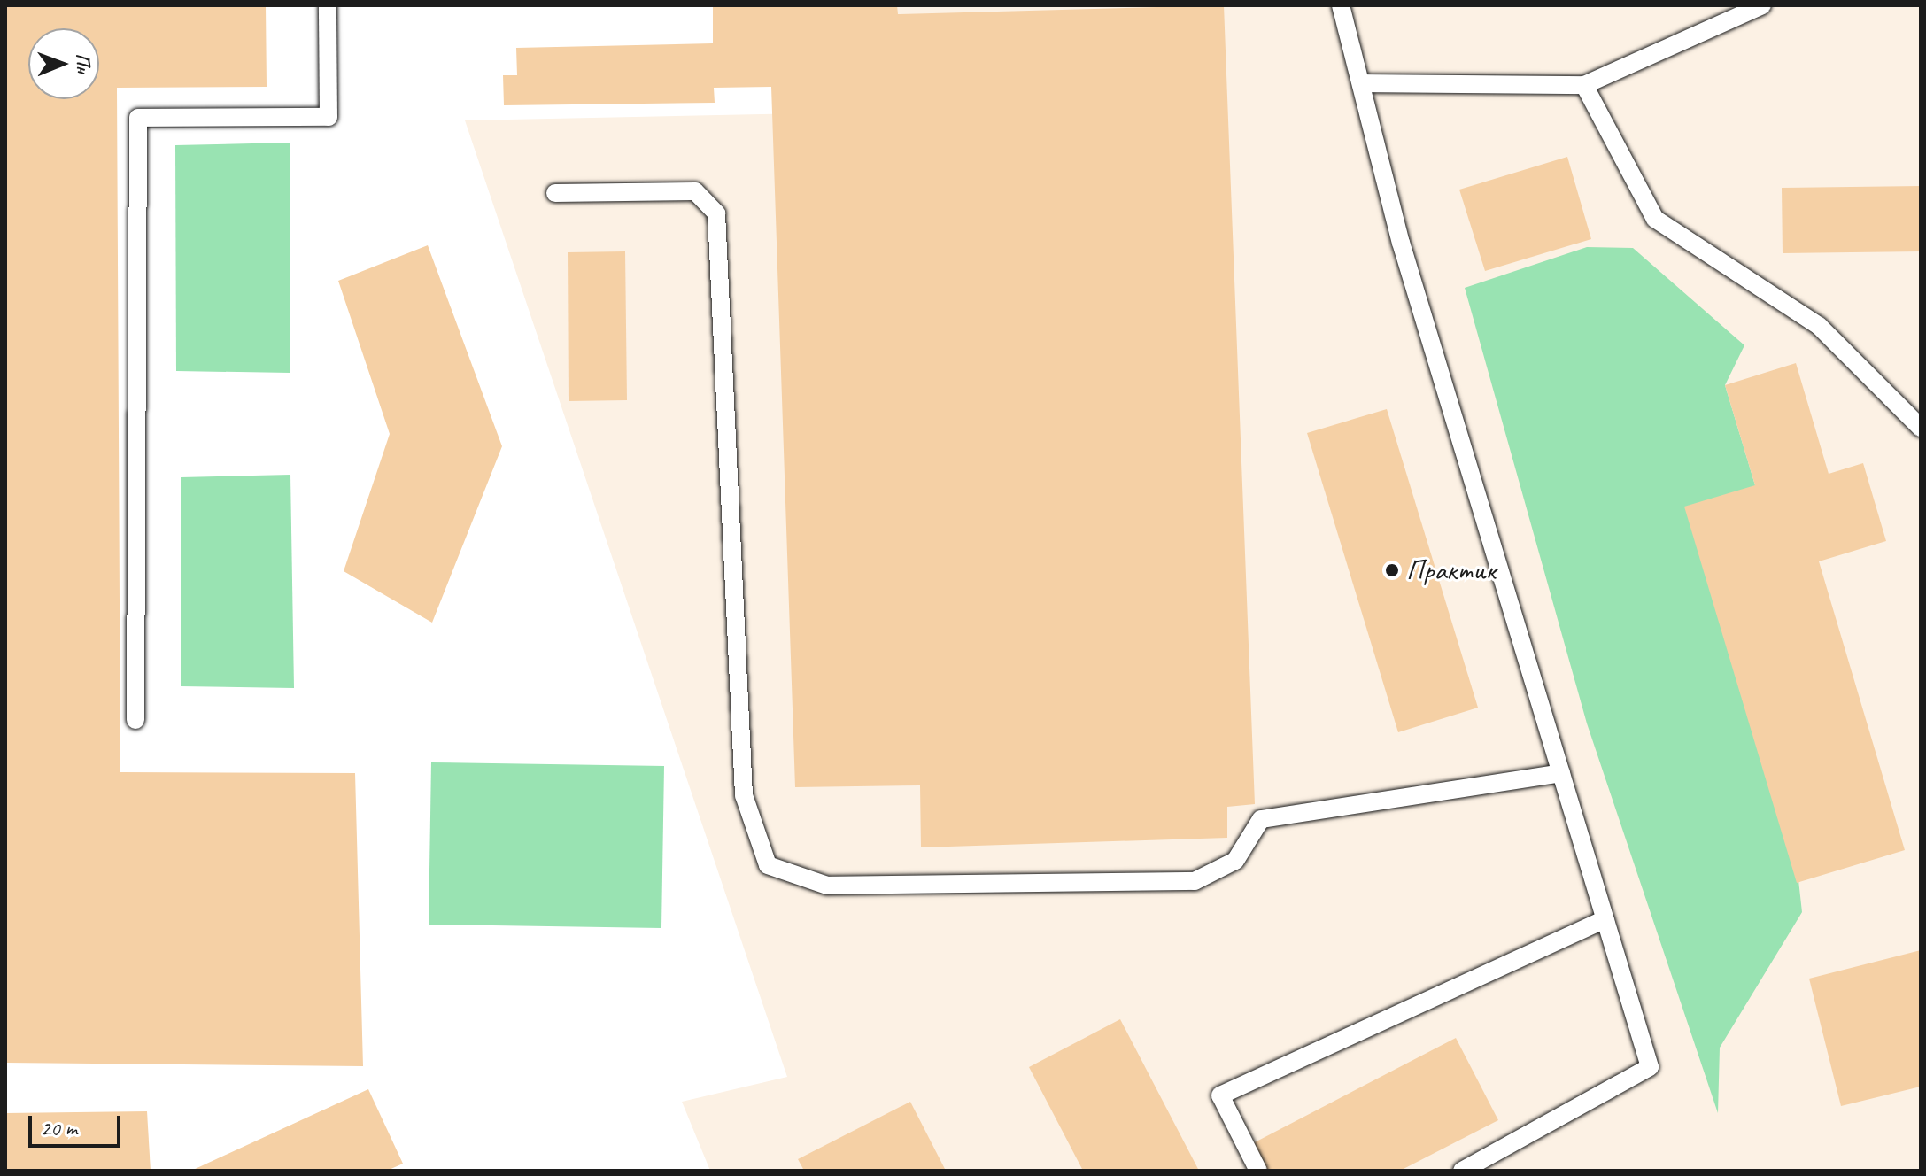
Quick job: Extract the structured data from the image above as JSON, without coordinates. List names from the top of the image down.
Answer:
{
  "places": ["Практик"],
  "scale_bar": "20 m",
  "north": "right"
}
